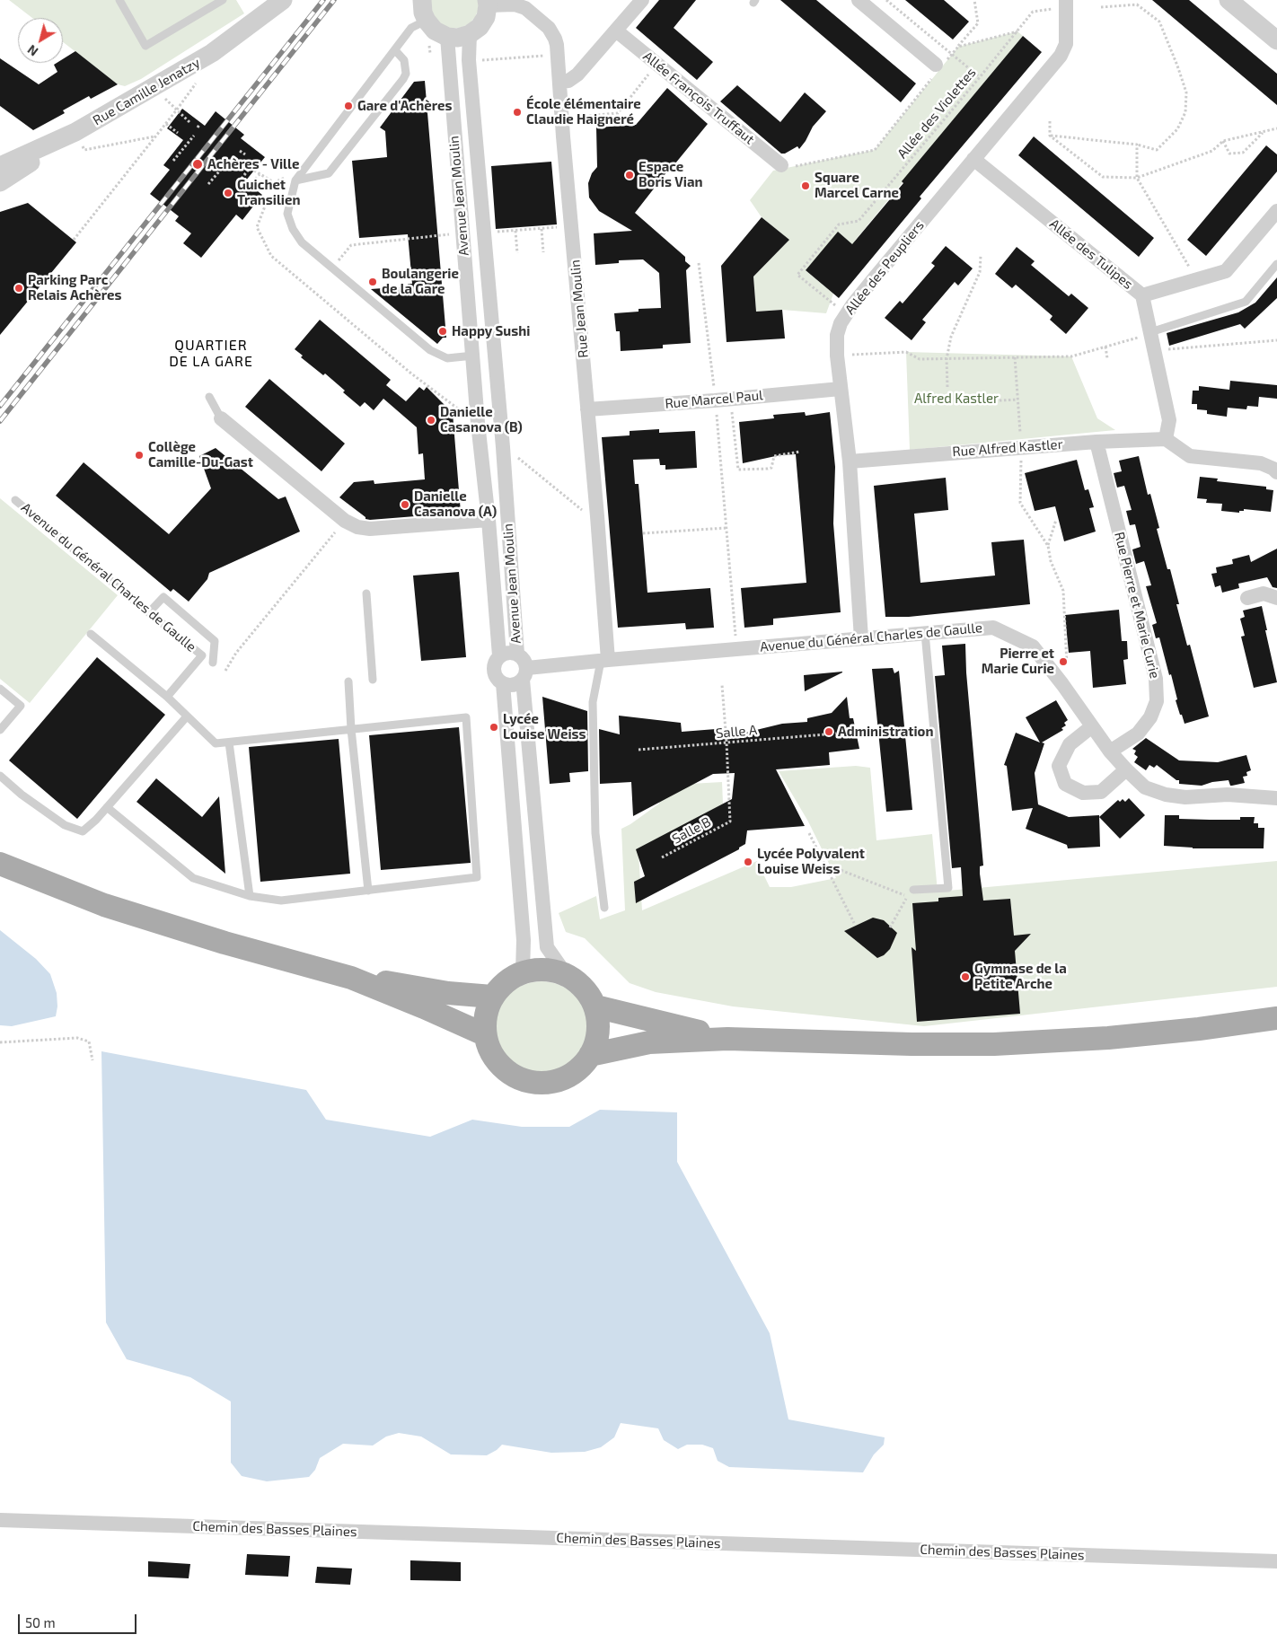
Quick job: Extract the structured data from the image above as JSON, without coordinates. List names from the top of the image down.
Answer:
{
  "streets": {
    "street": [
      "Rue Camille Jenatzy",
      "Allée François Truffaut",
      "Avenue Jean Moulin",
      "Allée des Tulipes",
      "Allée des Peupliers",
      "Rue Jean Moulin",
      "Rue Marcel Paul",
      "Rue Alfred Kastler",
      "Avenue du Général Charles de Gaulle",
      "Rue Pierre et Marie Curie",
      "Chemin des Basses Plaines"
    ],
    "path": ["Allée des Violettes", "Salle A", "Salle B"]
  },
  "crossings": [
    ["Allée des Violettes", "Allée des Peupliers"],
    ["Avenue Jean Moulin", "Avenue du Général Charles de Gaulle"],
    ["Allée des Tulipes", "Allée des Peupliers"],
    ["Allée des Peupliers", "Rue Marcel Paul"],
    ["Allée des Peupliers", "Rue Alfred Kastler"],
    ["Allée des Peupliers", "Avenue du Général Charles de Gaulle"],
    ["Rue Jean Moulin", "Rue Marcel Paul"],
    ["Rue Jean Moulin", "Avenue du Général Charles de Gaulle"],
    ["Rue Alfred Kastler", "Rue Pierre et Marie Curie"],
    ["Avenue du Général Charles de Gaulle", "Rue Pierre et Marie Curie"],
    ["Salle A", "Salle B"]
  ],
  "districts": ["QUARTIER DE LA GARE"],
  "parks": ["Alfred Kastler"],
  "places": [
    "Gare d'Achères",
    "École élémentaire Claudie Haigneré",
    "Achères - Ville",
    "Espace Boris Vian",
    "Square Marcel Carne",
    "Guichet Transilien",
    "Boulangerie de la Gare",
    "Parking Parc Relais Achères",
    "Happy Sushi",
    "Danielle Casanova (B)",
    "Collège Camille-Du-Gast",
    "Danielle Casanova (A)",
    "Pierre et Marie Curie",
    "Lycée Louise Weiss",
    "Administration",
    "Lycée Polyvalent Louise Weiss",
    "Gymnase de la Petite Arche"
  ],
  "scale_bar": "50 m",
  "north": "bottom left"
}
